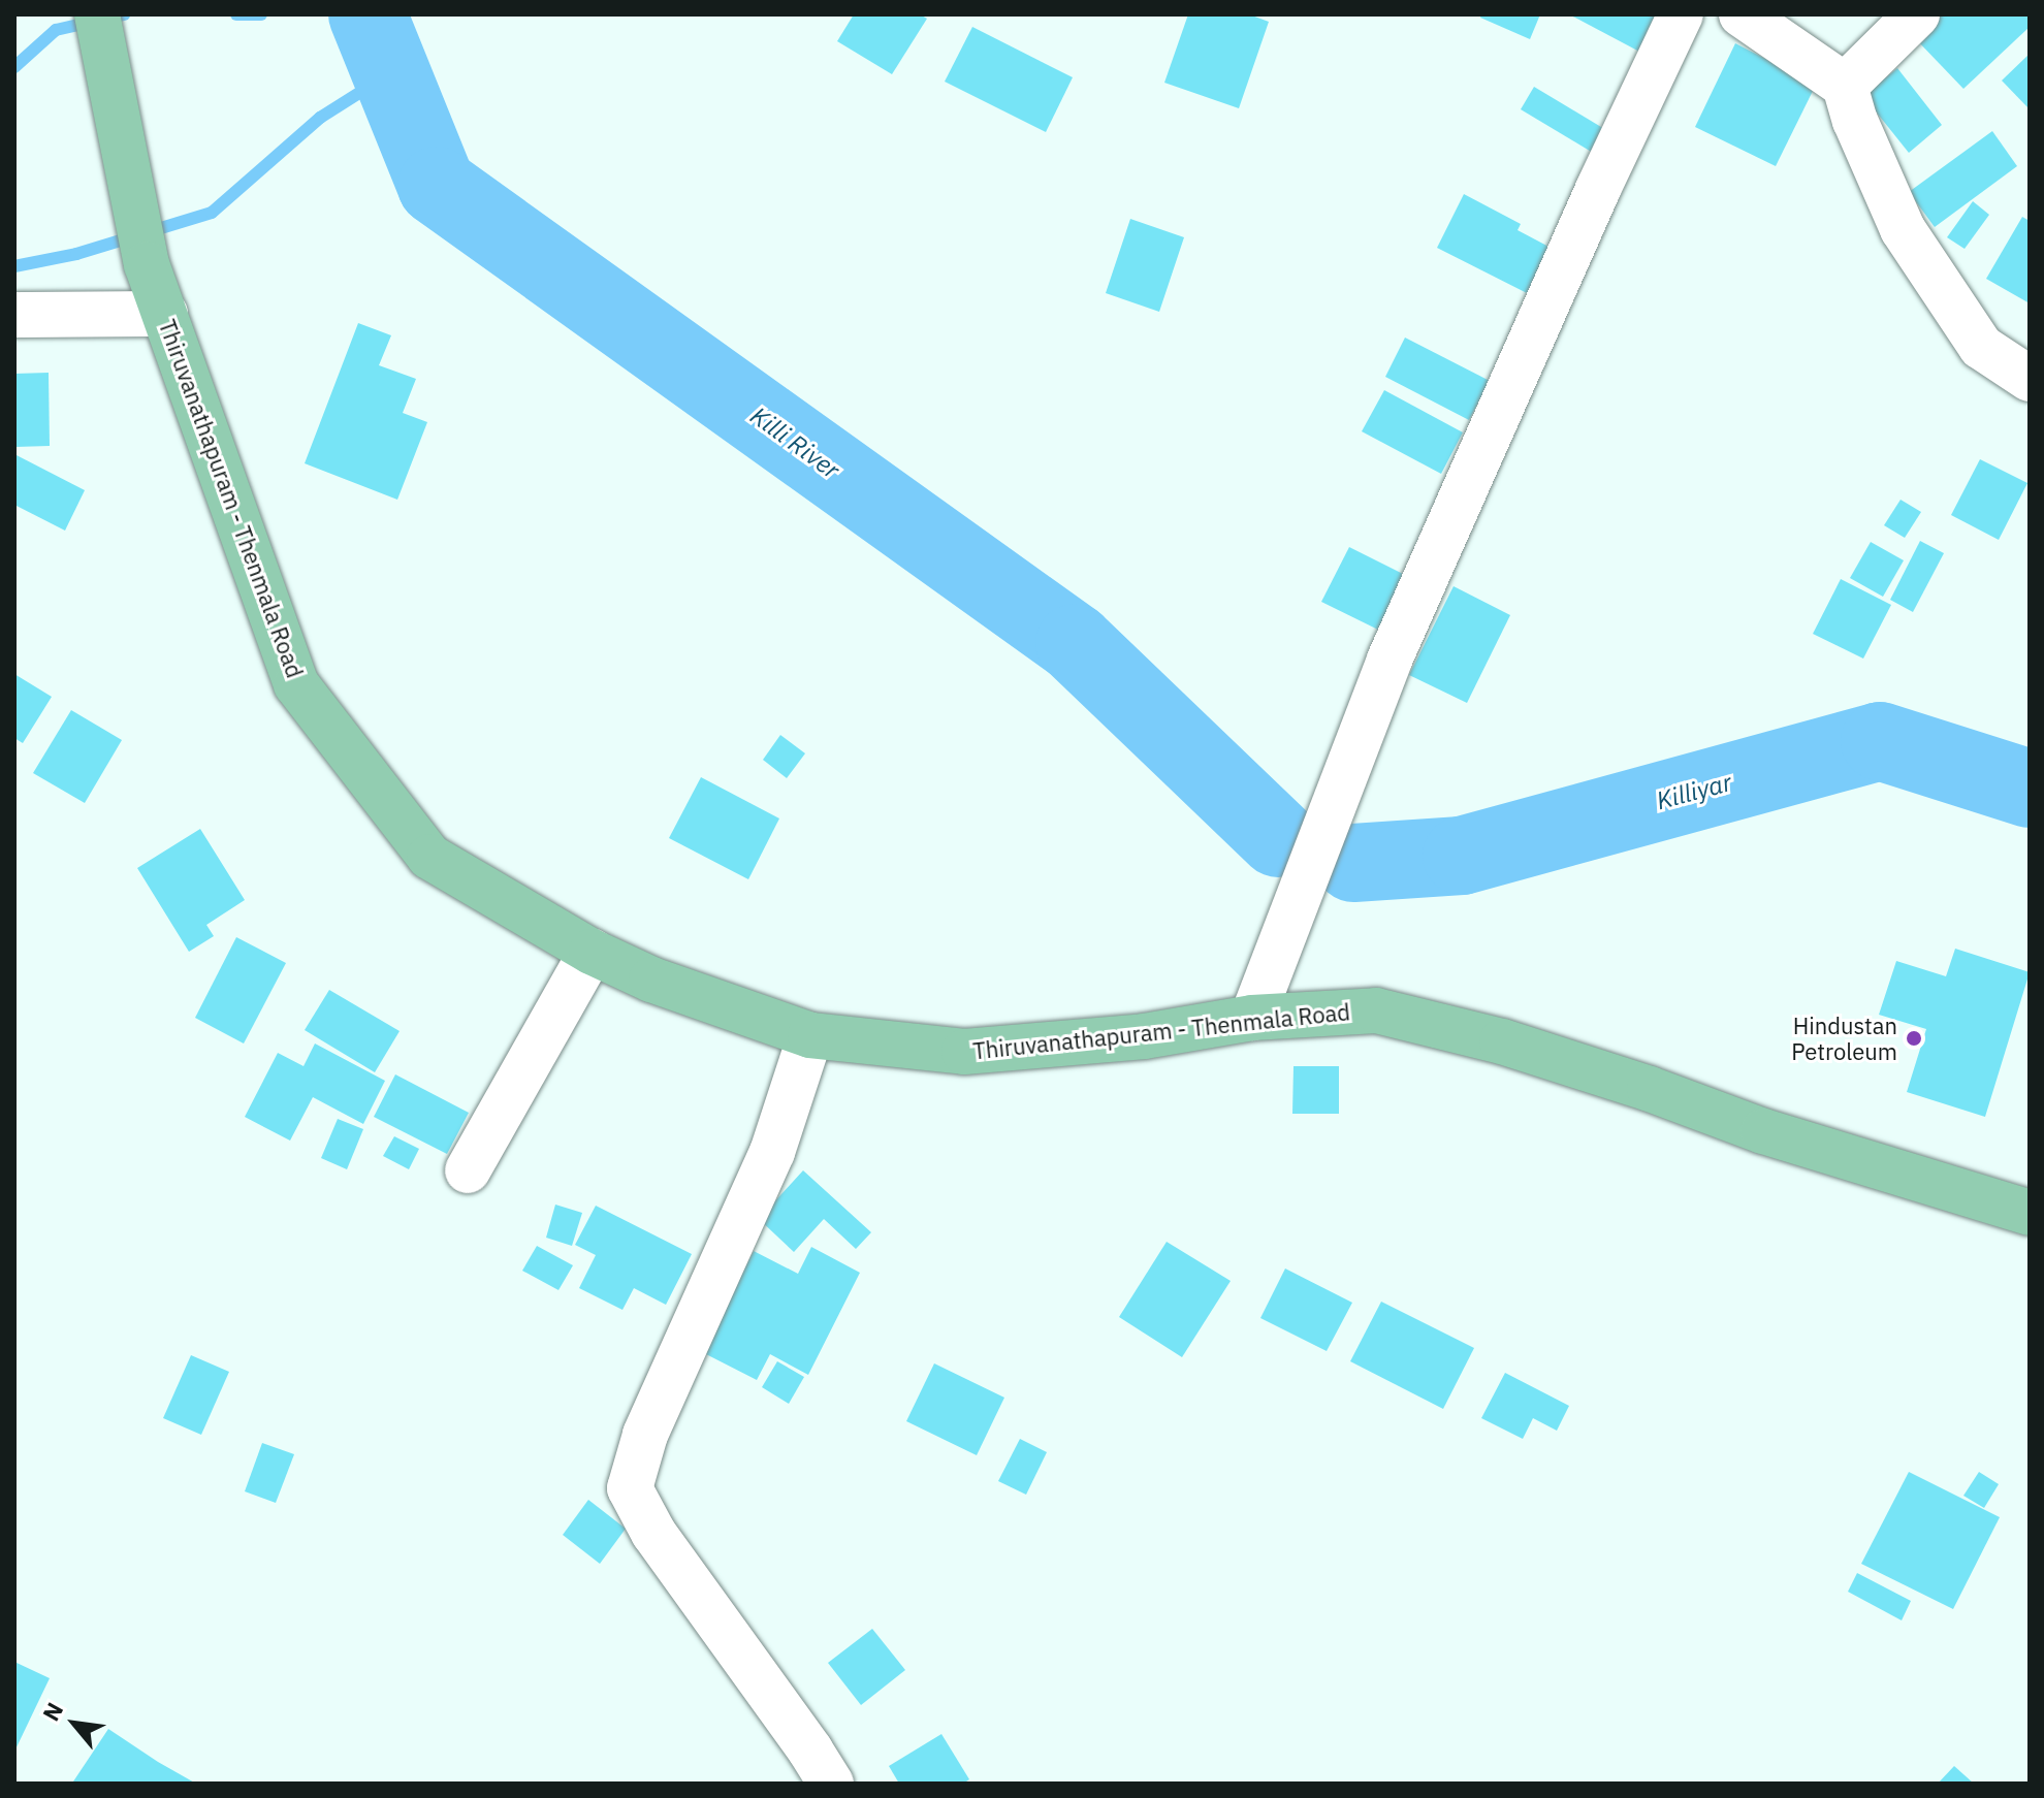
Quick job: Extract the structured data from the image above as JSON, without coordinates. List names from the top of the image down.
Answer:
{
  "streets": {
    "main road": ["Thiruvanathapuram - Thenmala Road"]
  },
  "water": ["Killi River", "Killiyar"],
  "places": ["Hindustan Petroleum"],
  "north": "top left"
}
